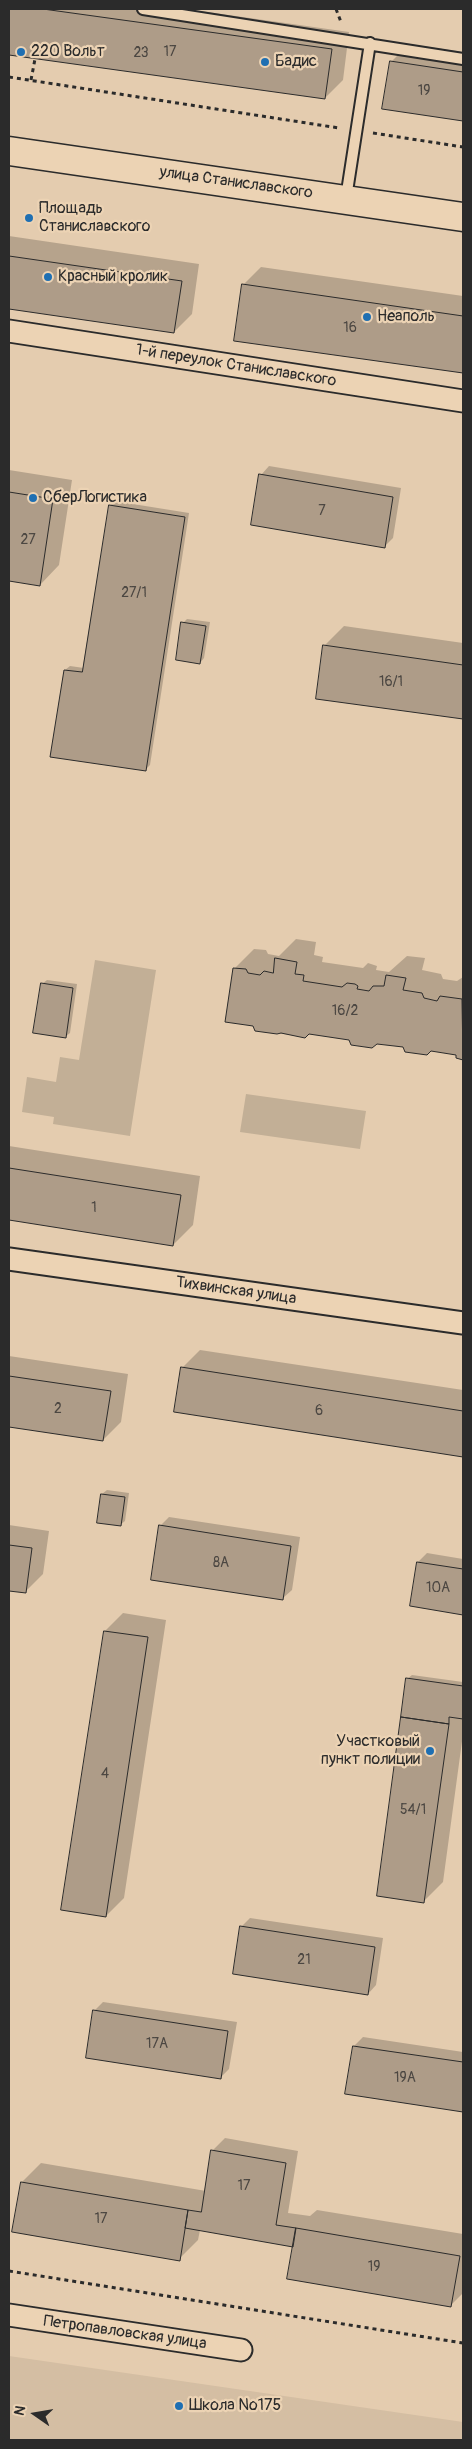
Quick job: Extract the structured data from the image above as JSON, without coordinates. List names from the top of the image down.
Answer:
{
  "streets": {
    "main road": ["улица Станиславского"],
    "street": ["1-й переулок Станиславского", "Тихвинская улица", "Петропавловская улица"]
  },
  "places": [
    "220 Вольт",
    "Бадис",
    "Площадь Станиславского",
    "Красный кролик",
    "Неаполь",
    "СберЛогистика",
    "Участковый пункт полиции",
    "Школа №175"
  ],
  "house_numbers": [
    "17",
    "23",
    "19",
    "16",
    "7",
    "27",
    "27/1",
    "16/1",
    "16/2",
    "1",
    "2",
    "6",
    "8А",
    "10А",
    "4",
    "54/1",
    "21",
    "17А",
    "19А",
    "17",
    "17",
    "19"
  ],
  "north": "left"
}
